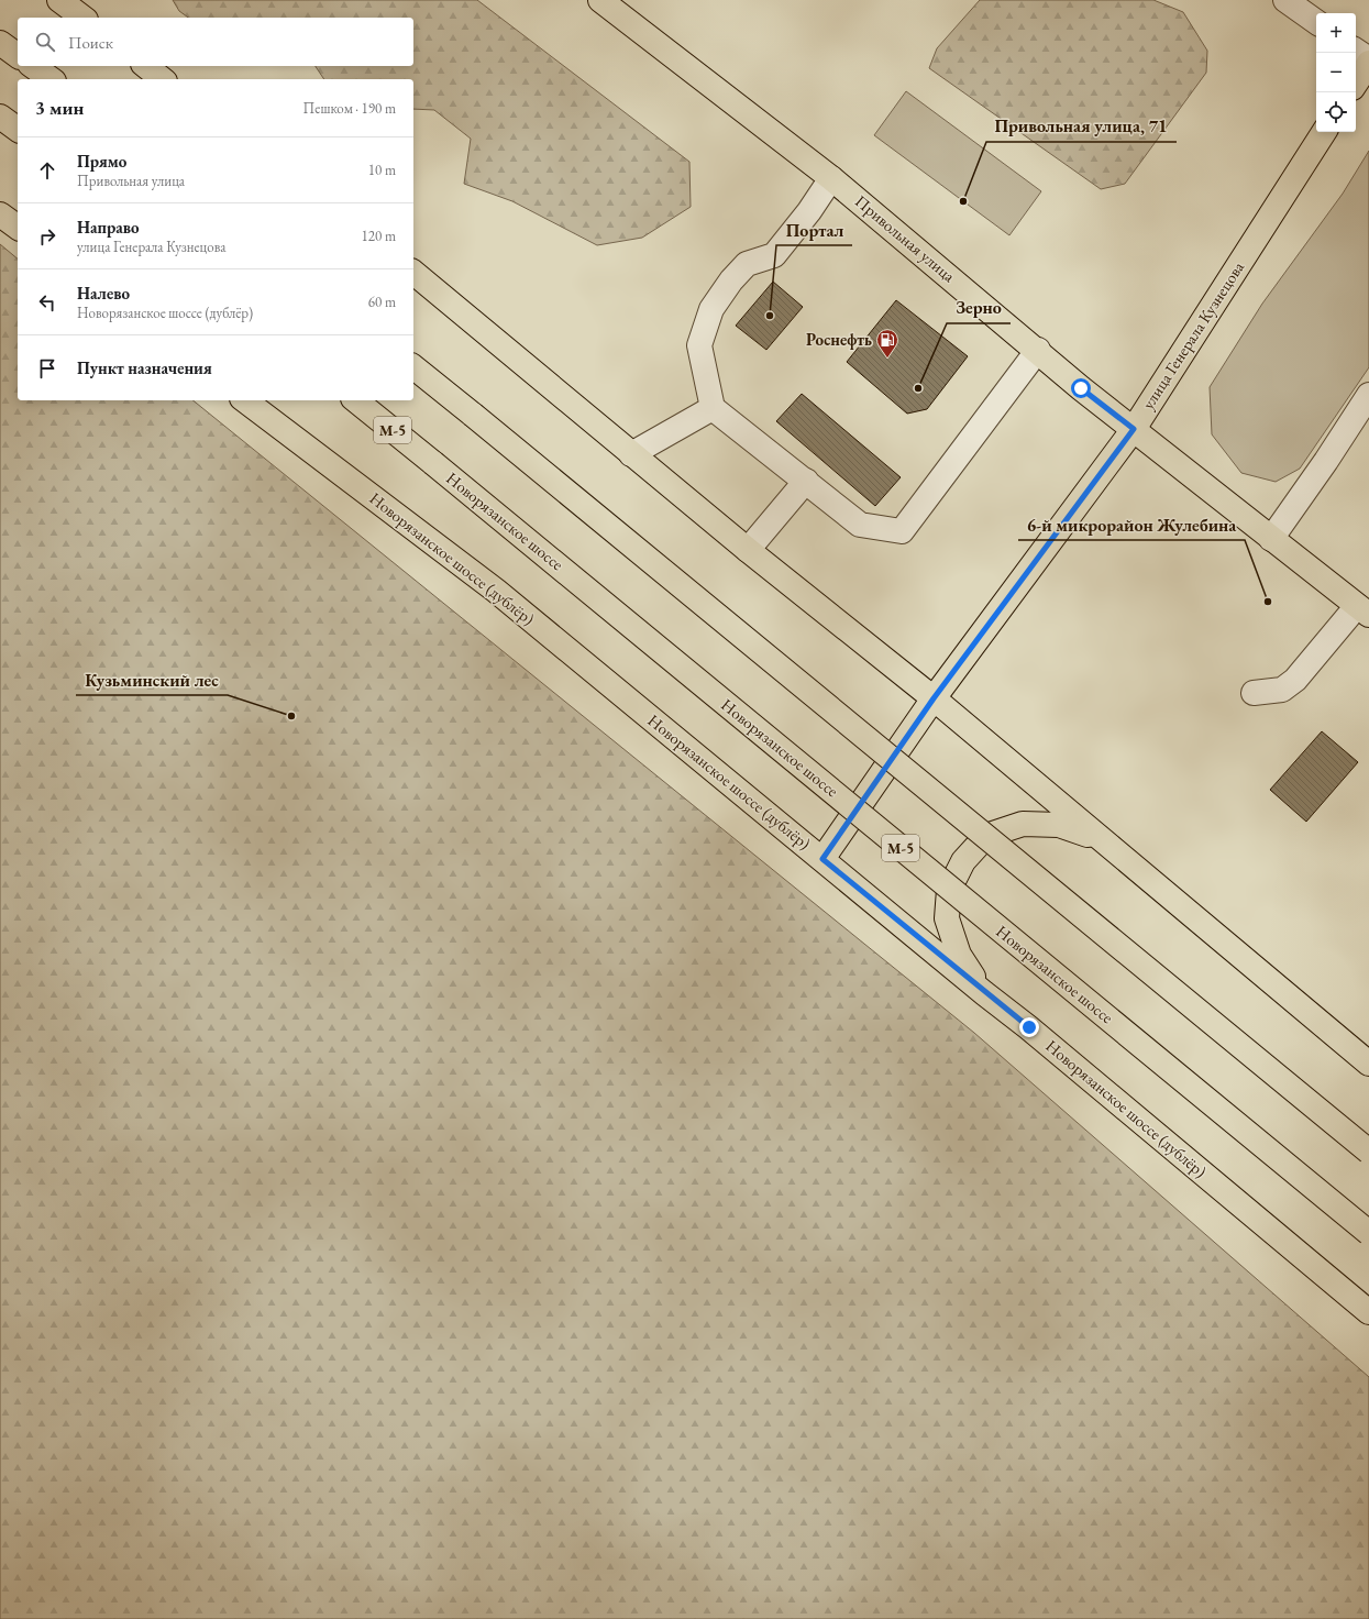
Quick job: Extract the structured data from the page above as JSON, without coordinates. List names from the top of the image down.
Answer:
{
  "streets": {
    "main road": [
      "Привольная улица",
      "улица Генерала Кузнецова",
      "М-5",
      "Новорязанское шоссе",
      "Новорязанское шоссе (дублёр)"
    ]
  },
  "crossings": [
    ["Привольная улица", "улица Генерала Кузнецова"],
    ["улица Генерала Кузнецова", "Новорязанское шоссе (дублёр)"]
  ],
  "places": {
    "other": [
      "Привольная улица, 71",
      "Портал",
      "Зерно",
      "6-й микрорайон Жулебина",
      "Кузьминский лес"
    ],
    "fuel station": ["Роснефть"]
  },
  "page": {
    "map_buttons": ["+", "−"],
    "search": "Поиск",
    "heading": ["3 мин", "Пешком · 190 m"],
    "list": [
      ["Прямо", "Привольная улица", "10 m"],
      ["Направо", "улица Генерала Кузнецова", "120 m"],
      ["Налево", "Новорязанское шоссе (дублёр)", "60 m"],
      "Пункт назначения"
    ]
  }
}
